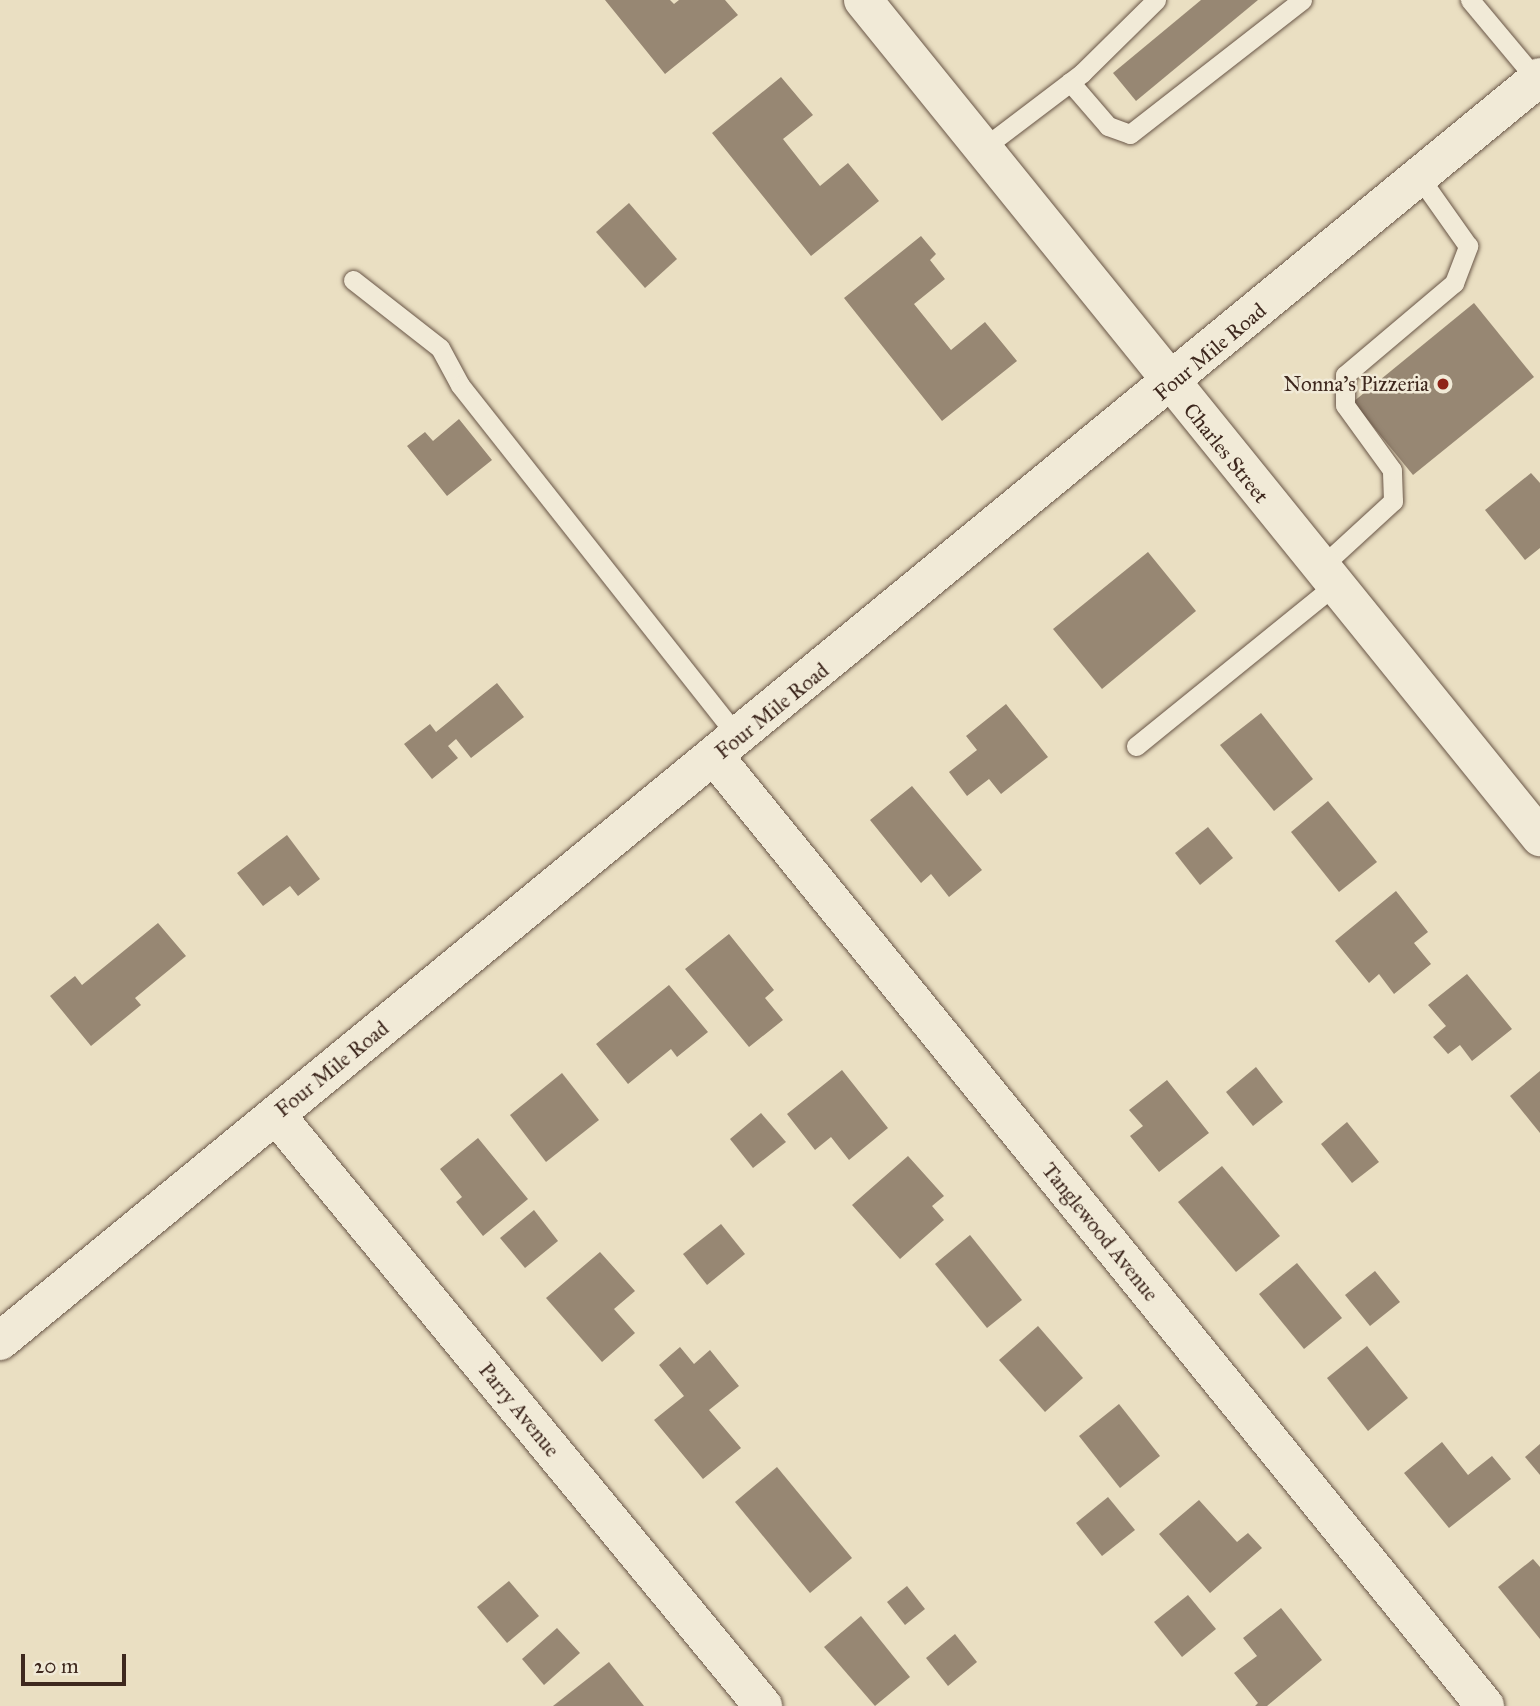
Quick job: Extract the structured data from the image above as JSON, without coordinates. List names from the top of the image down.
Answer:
{
  "streets": {
    "street": [
      "Four Mile Road",
      "Charles Street",
      "Tanglewood Avenue",
      "Parry Avenue"
    ]
  },
  "crossings": [
    ["Four Mile Road", "Charles Street"],
    ["Four Mile Road", "Tanglewood Avenue"],
    ["Four Mile Road", "Parry Avenue"]
  ],
  "places": ["Nonna's Pizzeria"],
  "scale_bar": "20 m"
}
